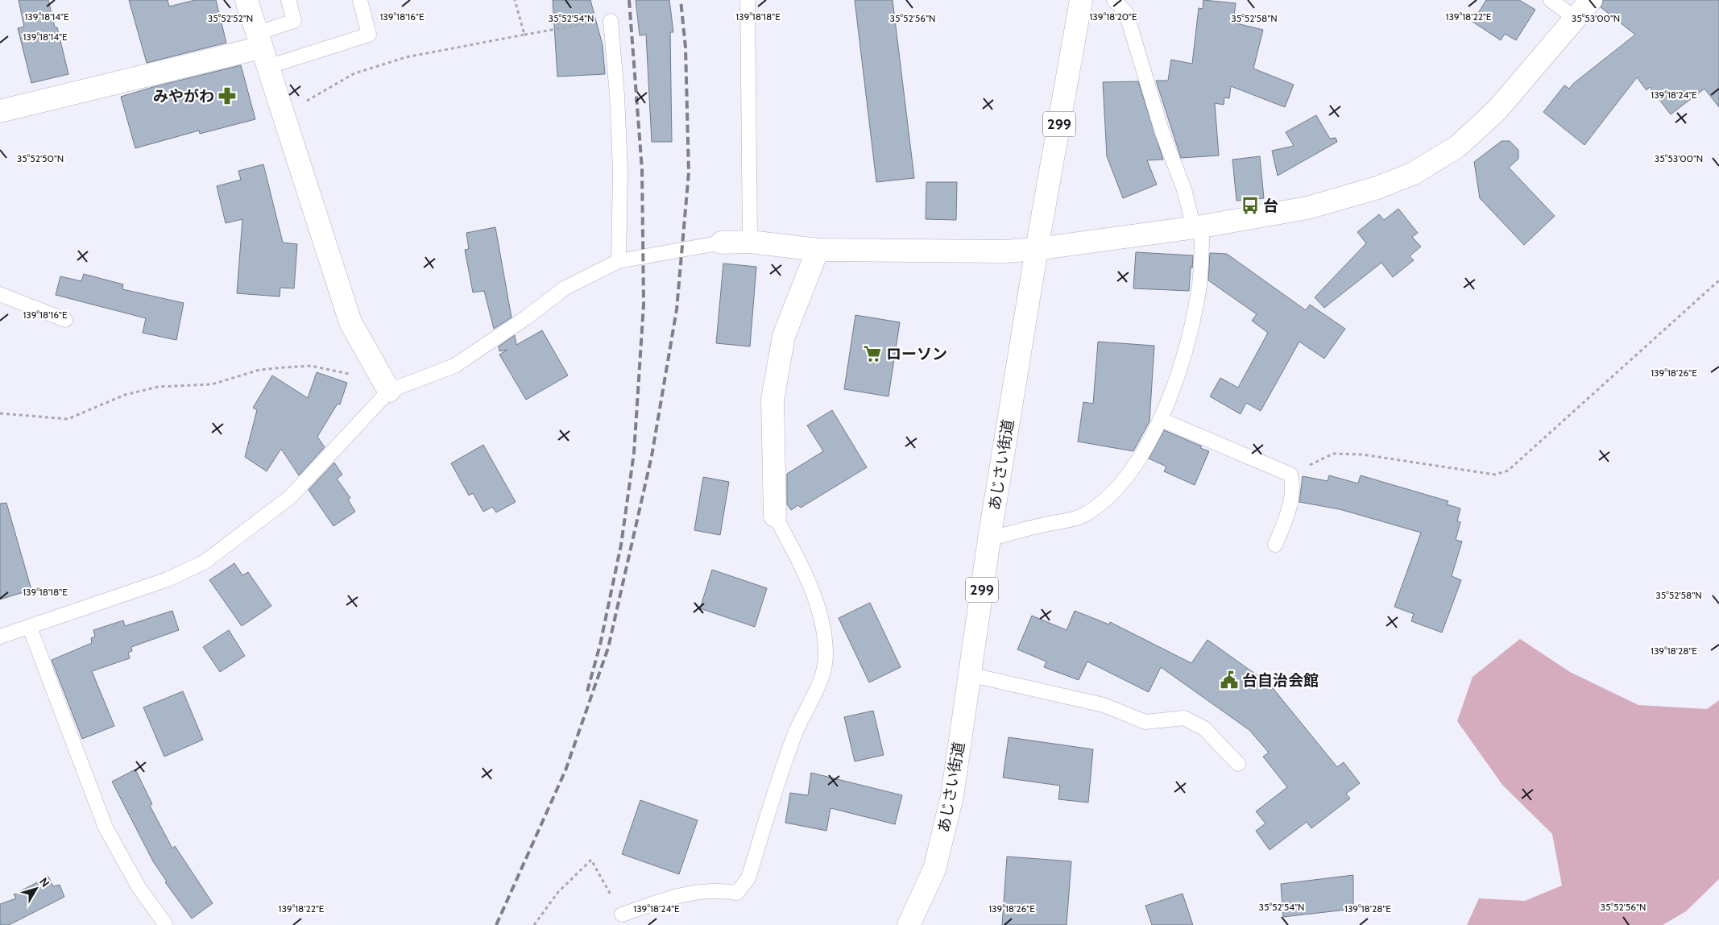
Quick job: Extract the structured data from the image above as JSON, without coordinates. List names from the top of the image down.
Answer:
{
  "streets": {
    "main road": ["299", "あじさい街道"]
  },
  "places": {
    "pharmacy": ["みやがわ"],
    "bus stop": ["台"],
    "supermarket": ["ローソン"],
    "public building": ["台自治会館"]
  },
  "north": "top right",
  "coordinates": [
    "139°18'14\"E",
    "139°18'16\"E",
    "139°18'18\"E",
    "139°18'20\"E",
    "139°18'22\"E",
    "35°52'54\"N",
    "35°52'56\"N",
    "35°52'52\"N",
    "35°52'58\"N",
    "35°53'00\"N",
    "139°18'24\"E",
    "35°52'50\"N",
    "139°18'26\"E",
    "139°18'28\"E"
  ]
}
